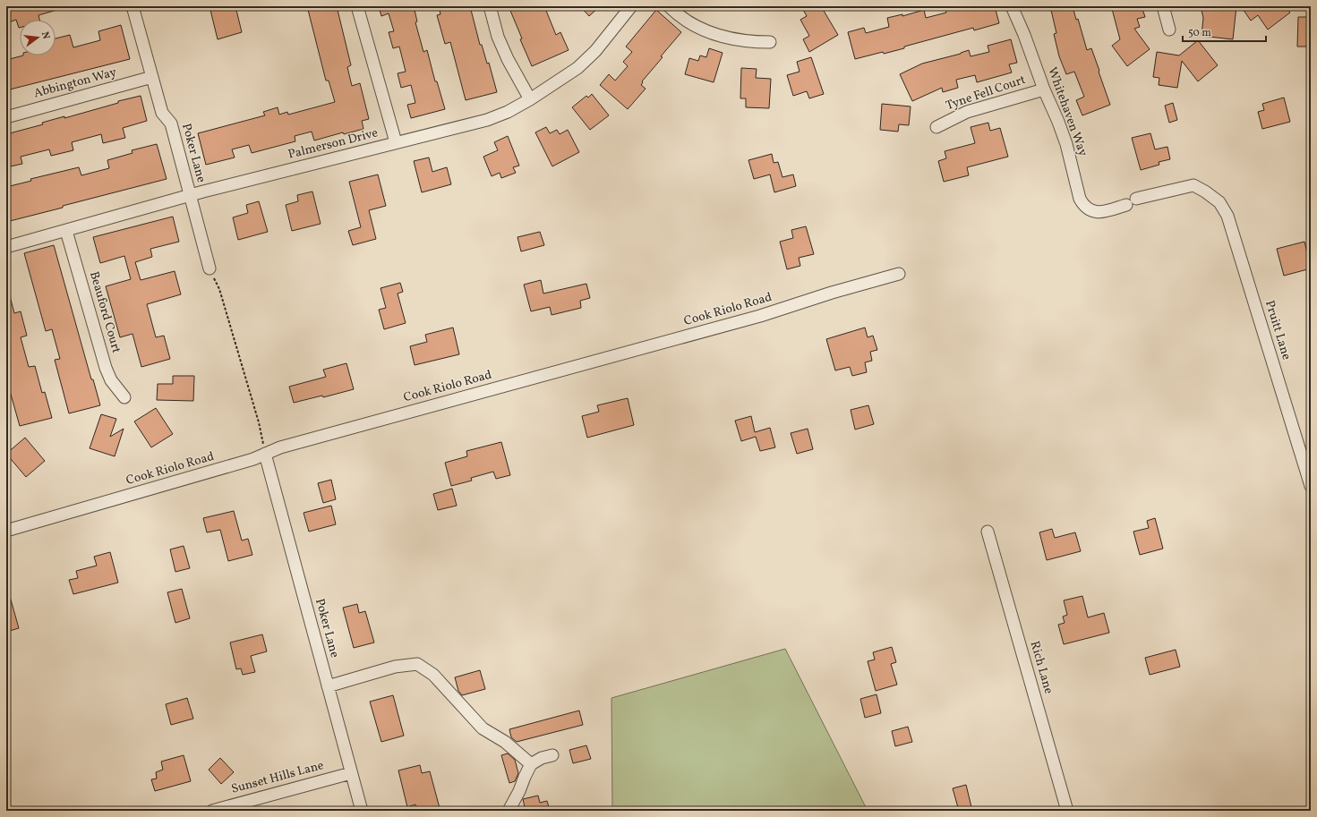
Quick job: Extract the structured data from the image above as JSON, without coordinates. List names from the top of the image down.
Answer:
{
  "streets": {
    "street": [
      "Abbington Way",
      "Tyne Fell Court",
      "Whitehaven Way",
      "Palmerson Drive",
      "Poker Lane",
      "Cook Riolo Road",
      "Beauford Court",
      "Pruitt Lane",
      "Rich Lane",
      "Sunset Hills Lane"
    ]
  },
  "crossings": [
    ["Abbington Way", "Poker Lane"],
    ["Tyne Fell Court", "Whitehaven Way"],
    ["Whitehaven Way", "Pruitt Lane"],
    ["Palmerson Drive", "Poker Lane"],
    ["Palmerson Drive", "Beauford Court"],
    ["Poker Lane", "Cook Riolo Road"],
    ["Poker Lane", "Sunset Hills Lane"]
  ],
  "scale_bar": "50 m",
  "north": "right"
}
